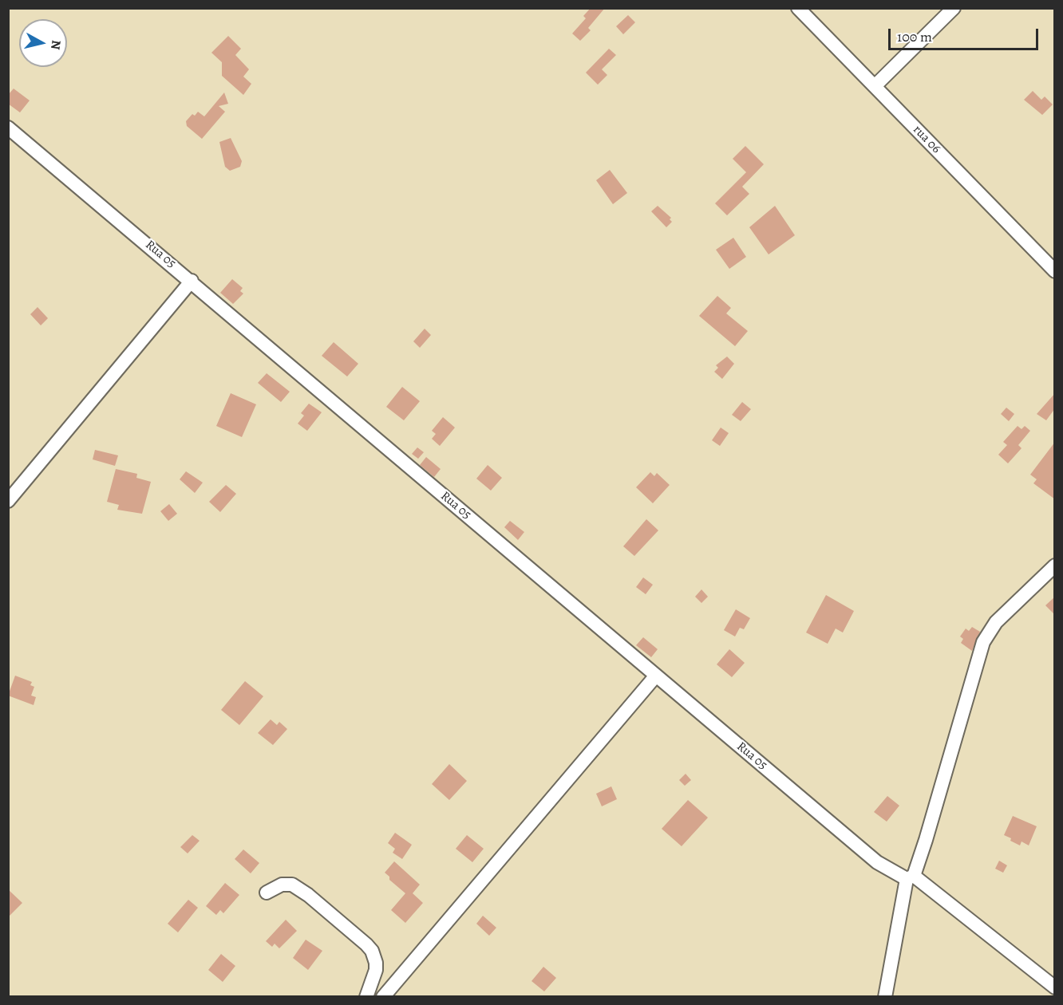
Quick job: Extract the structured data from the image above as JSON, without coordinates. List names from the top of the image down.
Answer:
{
  "streets": {
    "street": ["rua 06", "Rua 05"]
  },
  "scale_bar": "100 m",
  "north": "right"
}
